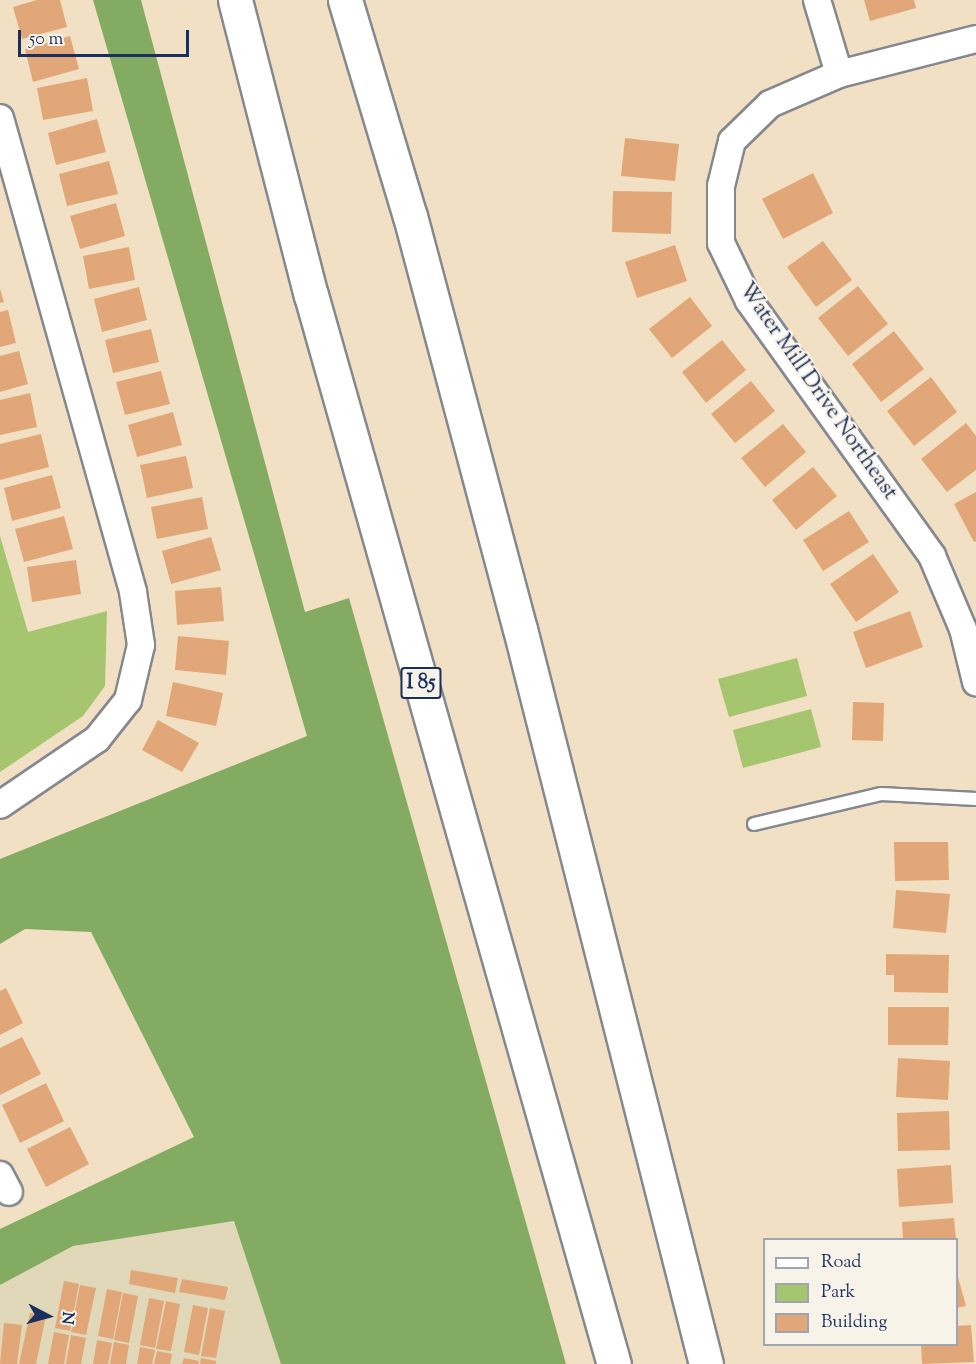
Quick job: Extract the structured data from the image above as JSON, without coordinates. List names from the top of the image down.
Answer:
{
  "streets": {
    "highway": ["I 85"],
    "street": ["Water Mill Drive Northeast"]
  },
  "legend": ["Road", "Park", "Building"],
  "scale_bar": "50 m",
  "north": "right"
}
